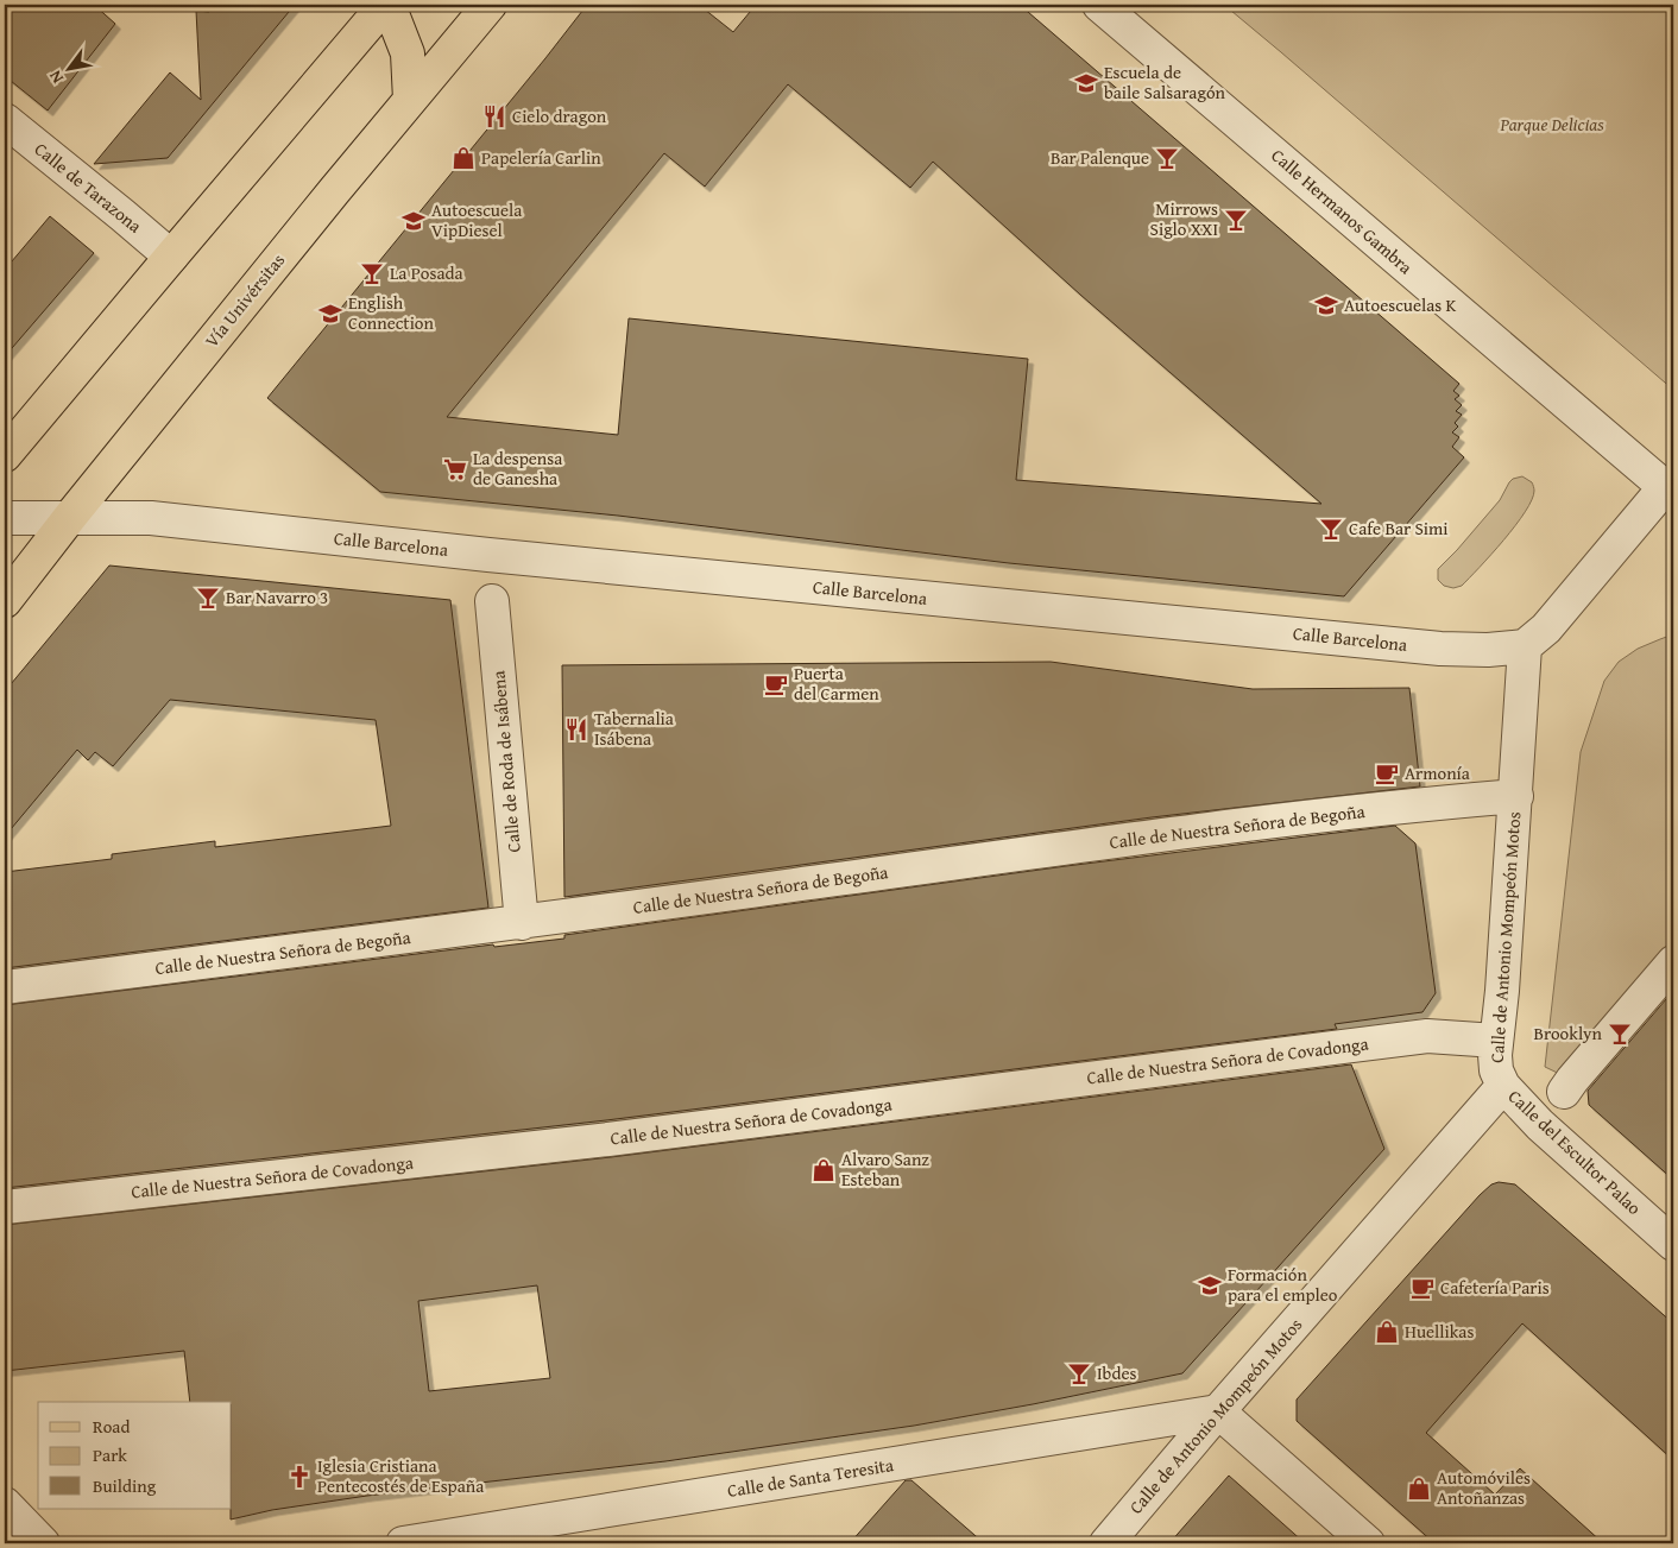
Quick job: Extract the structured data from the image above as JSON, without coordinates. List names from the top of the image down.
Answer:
{
  "streets": {
    "main road": ["Vía Univérsitas"],
    "street": [
      "Calle de Tarazona",
      "Calle Hermanos Gambra",
      "Calle Barcelona",
      "Calle de Roda de Isábena",
      "Calle de Nuestra Señora de Begoña",
      "Calle de Antonio Mompeón Motos",
      "Calle de Nuestra Señora de Covadonga",
      "Calle del Escultor Palao",
      "Calle de Santa Teresita"
    ]
  },
  "crossings": [
    ["Vía Univérsitas", "Calle Barcelona"],
    ["Calle Barcelona", "Calle de Antonio Mompeón Motos"],
    ["Calle de Roda de Isábena", "Calle de Nuestra Señora de Begoña"],
    ["Calle de Nuestra Señora de Begoña", "Calle de Antonio Mompeón Motos"],
    ["Calle de Antonio Mompeón Motos", "Calle de Nuestra Señora de Covadonga"],
    ["Calle de Antonio Mompeón Motos", "Calle del Escultor Palao"],
    ["Calle de Antonio Mompeón Motos", "Calle de Santa Teresita"]
  ],
  "parks": ["Parque Delicias"],
  "places": {
    "school or university": [
      "Escuela de baile Salsaragón",
      "Autoescuela VipDiesel",
      "Autoescuelas K",
      "English Connection",
      "Formación para el empleo"
    ],
    "restaurant": ["Cielo dragon", "Tabernalia Isábena"],
    "shop": [
      "Papelería Carlin",
      "Alvaro Sanz Esteban",
      "Huellikas",
      "Automóviles Antoñanzas"
    ],
    "bar": [
      "Bar Palenque",
      "Mirrows Siglo XXI",
      "La Posada",
      "Cafe Bar Simi",
      "Bar Navarro 3",
      "Brooklyn",
      "Ibdes"
    ],
    "supermarket": ["La despensa de Ganesha"],
    "cafe": ["Puerta del Carmen", "Armonía", "Cafetería Paris"],
    "church": ["Iglesia Cristiana Pentecostés de España"]
  },
  "legend": ["Road", "Park", "Building"],
  "north": "bottom left"
}
